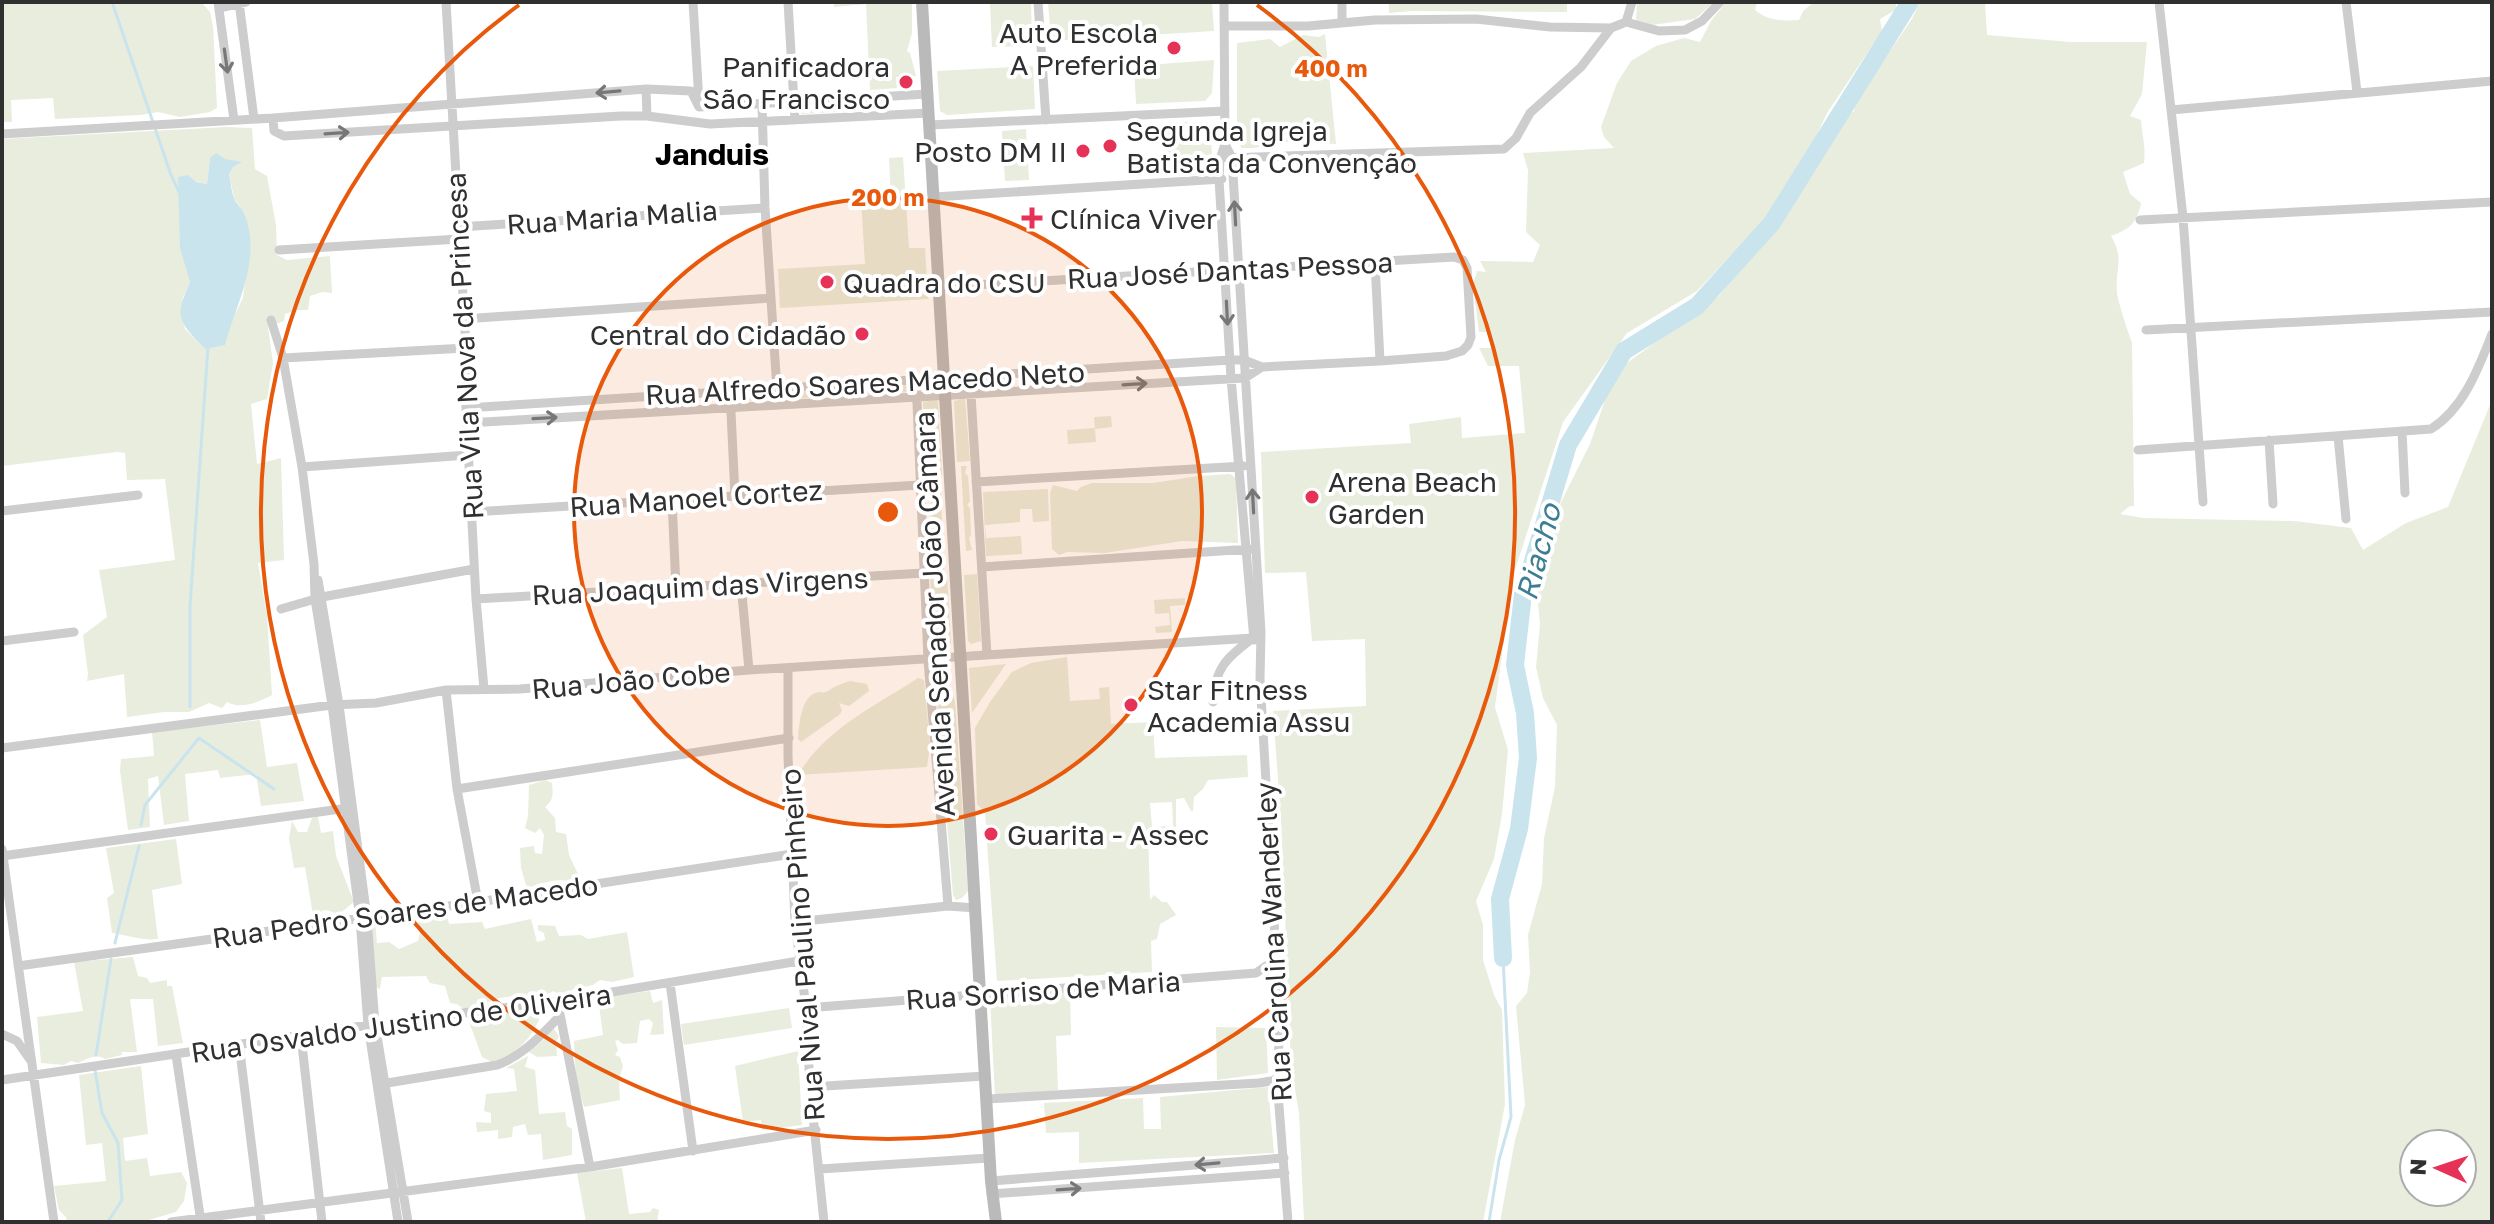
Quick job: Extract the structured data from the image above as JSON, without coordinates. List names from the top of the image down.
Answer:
{
  "streets": {
    "main road": ["Avenida Senador João Câmara"],
    "street": [
      "Rua Maria Malia",
      "Rua José Dantas Pessoa",
      "Rua Vila Nova da Princesa",
      "Rua Alfredo Soares Macedo Neto",
      "Rua Manoel Cortez",
      "Rua Joaquim das Virgens",
      "Rua João Cobe",
      "Rua Pedro Soares de Macedo",
      "Rua Carolina Wanderley",
      "Rua Nival Paulino Pinheiro",
      "Rua Sorriso de Maria",
      "Rua Osvaldo Justino de Oliveira"
    ]
  },
  "crossings": [
    ["Rua Maria Malia", "Rua Vila Nova da Princesa"],
    ["Rua José Dantas Pessoa", "Rua Alfredo Soares Macedo Neto"],
    ["Rua José Dantas Pessoa", "Avenida Senador João Câmara"],
    ["Rua José Dantas Pessoa", "Rua Carolina Wanderley"],
    ["Rua Vila Nova da Princesa", "Rua Alfredo Soares Macedo Neto"],
    ["Rua Vila Nova da Princesa", "Rua Manoel Cortez"],
    ["Rua Vila Nova da Princesa", "Rua Joaquim das Virgens"],
    ["Rua Vila Nova da Princesa", "Rua João Cobe"],
    ["Rua Alfredo Soares Macedo Neto", "Avenida Senador João Câmara"],
    ["Rua Alfredo Soares Macedo Neto", "Rua Carolina Wanderley"],
    ["Rua Manoel Cortez", "Avenida Senador João Câmara"],
    ["Rua Joaquim das Virgens", "Avenida Senador João Câmara"],
    ["Avenida Senador João Câmara", "Rua João Cobe"],
    ["Avenida Senador João Câmara", "Rua Sorriso de Maria"],
    ["Rua João Cobe", "Rua Carolina Wanderley"],
    ["Rua João Cobe", "Rua Nival Paulino Pinheiro"],
    ["Rua Pedro Soares de Macedo", "Rua Nival Paulino Pinheiro"],
    ["Rua Carolina Wanderley", "Rua Sorriso de Maria"],
    ["Rua Nival Paulino Pinheiro", "Rua Sorriso de Maria"],
    ["Rua Nival Paulino Pinheiro", "Rua Osvaldo Justino de Oliveira"]
  ],
  "districts": ["Janduis"],
  "water": ["Riacho"],
  "places": {
    "other": [
      "Auto Escola A Preferida",
      "Panificadora São Francisco",
      "Segunda Igreja Batista da Convenção",
      "Posto DM II",
      "Quadra do CSU",
      "Central do Cidadão",
      "Arena Beach Garden",
      "Star Fitness Academia Assu",
      "Guarita - Assec"
    ],
    "health": ["Clínica Viver"]
  },
  "north": "left",
  "rings": ["400 m", "200 m"]
}
